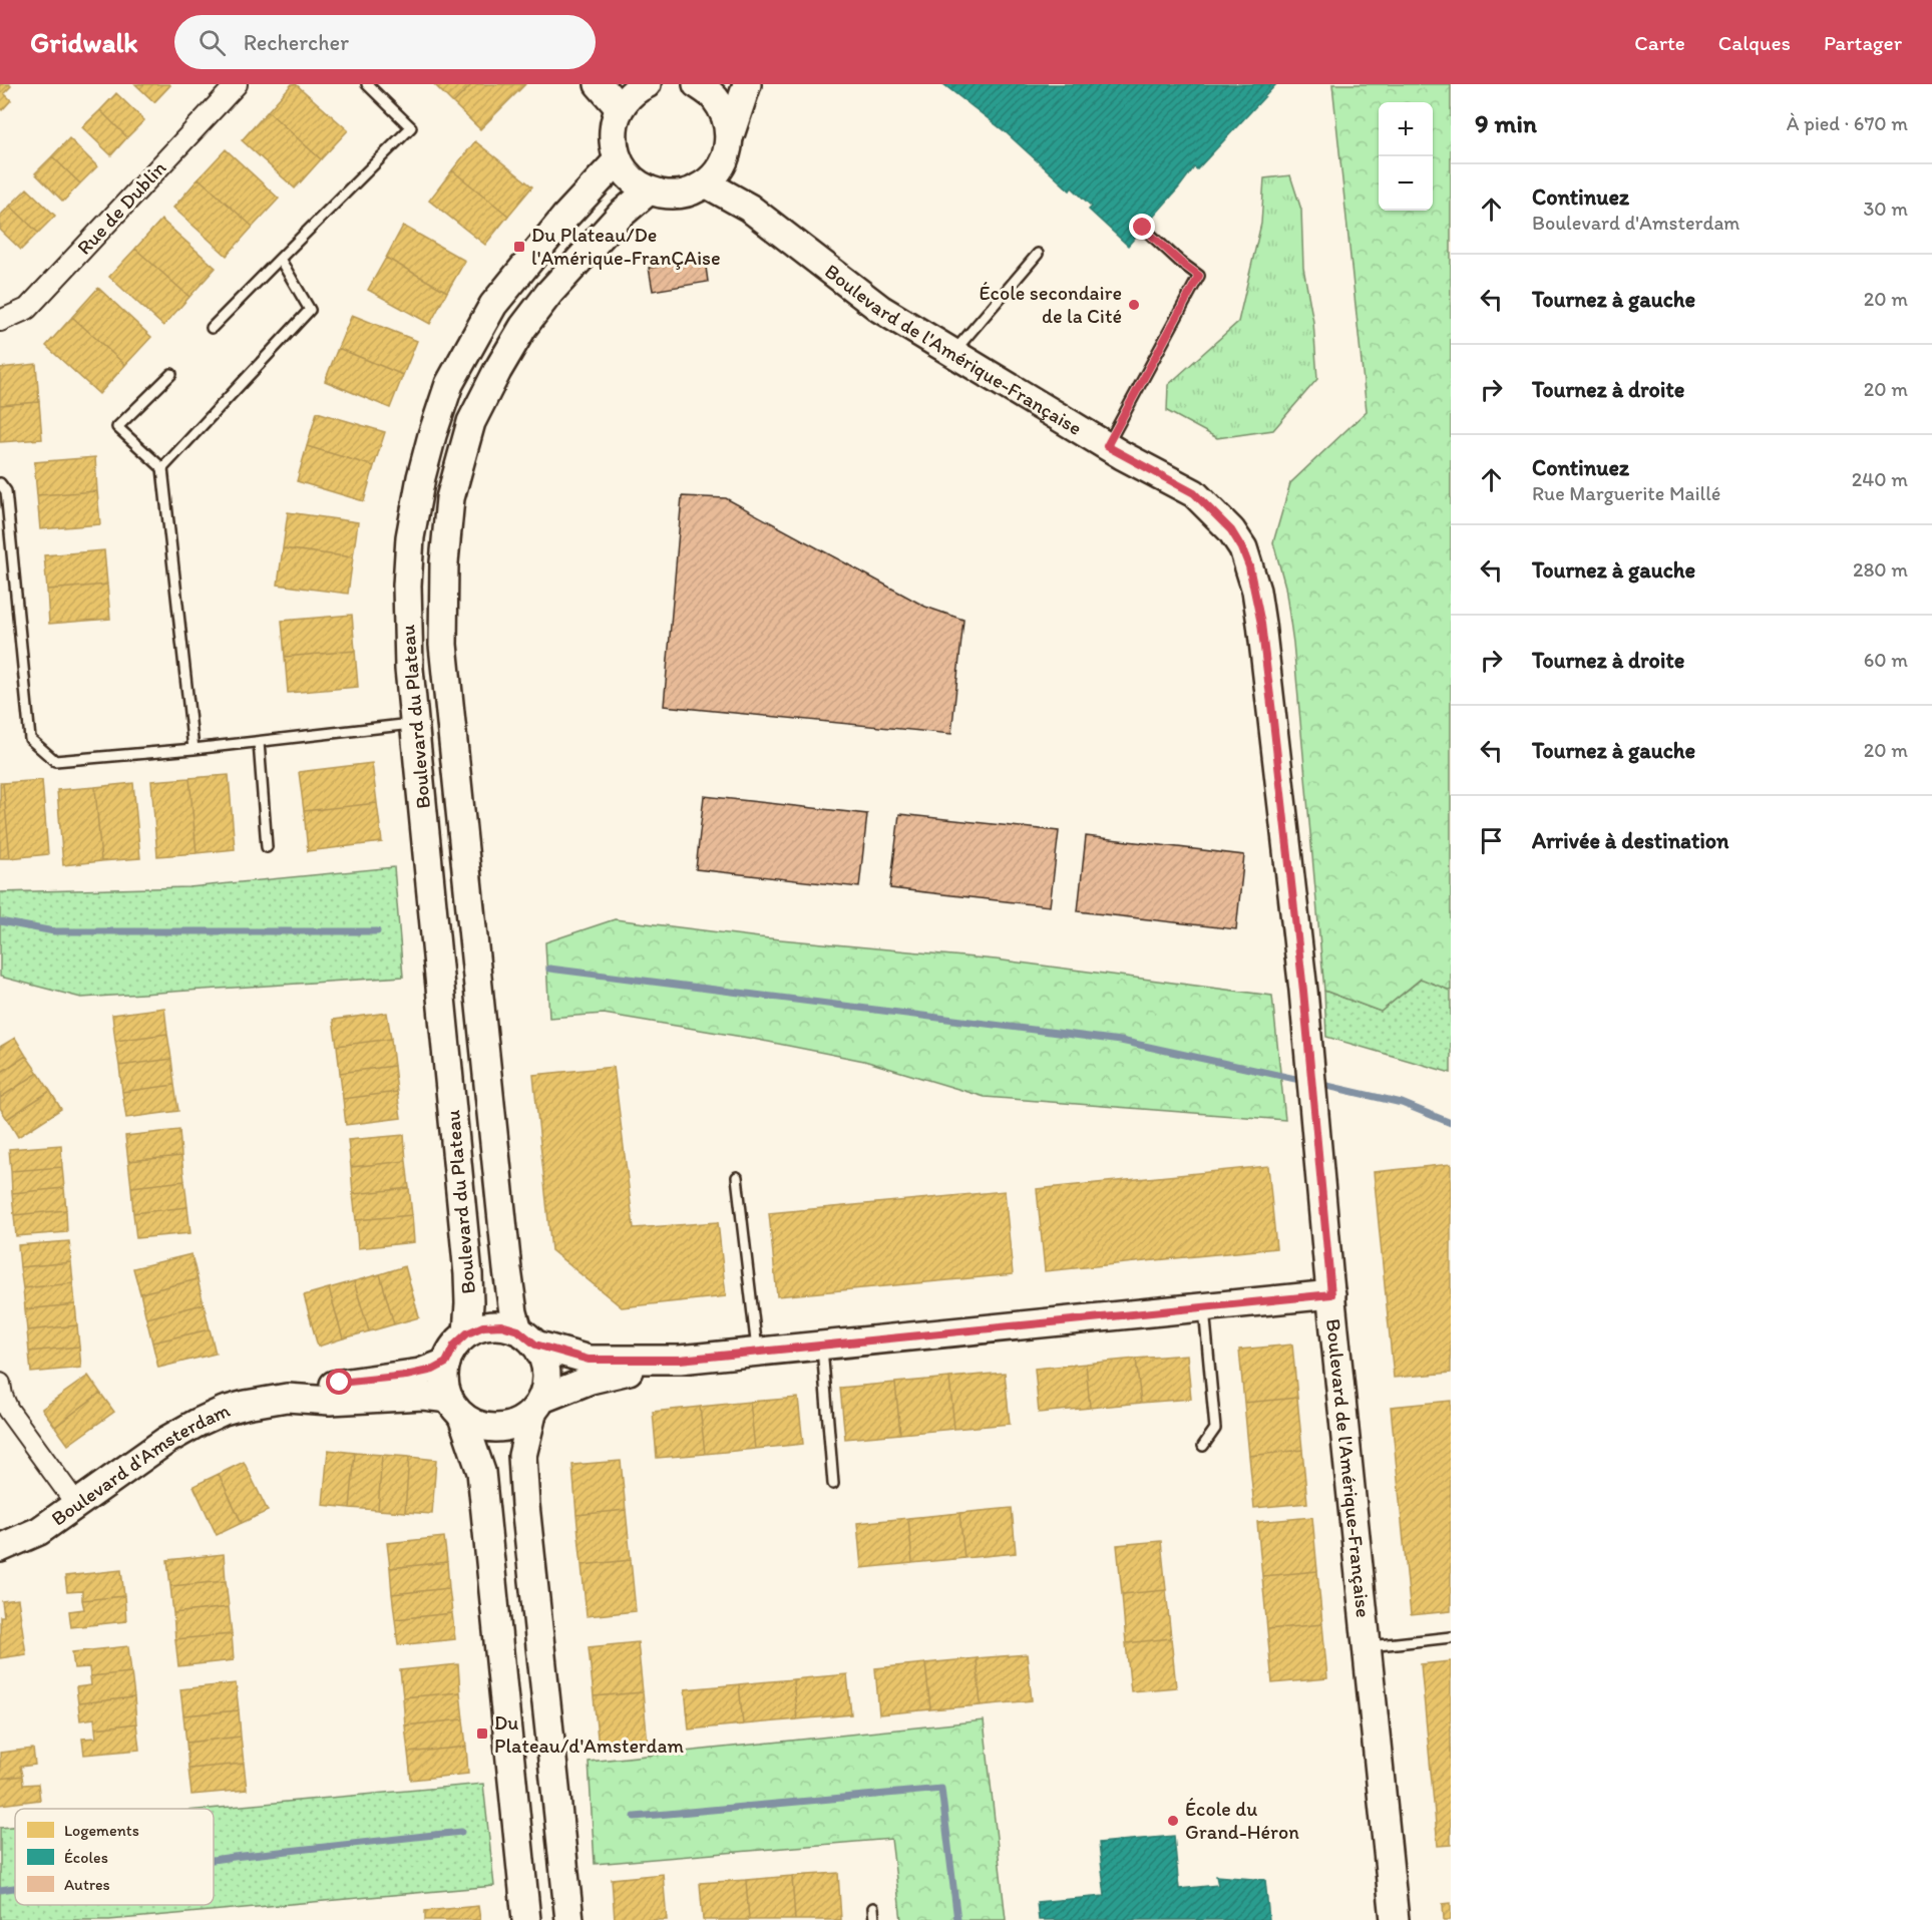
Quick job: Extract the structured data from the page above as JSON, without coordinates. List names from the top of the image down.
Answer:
{
  "streets": {
    "main road": ["Boulevard de l'Amérique-Française", "Boulevard du Plateau", "Boulevard d'Amsterdam"],
    "street": ["Rue de Dublin"]
  },
  "crossings": [
    ["Boulevard du Plateau", "Boulevard d'Amsterdam"]
  ],
  "places": {
    "transit": ["Du Plateau/De l'Amérique-FranÇAise", "Du Plateau/d'Amsterdam"],
    "other": ["École secondaire de la Cité", "École du Grand-Héron"]
  },
  "legend": ["Logements", "Écoles", "Autres"],
  "page": {
    "header": "Gridwalk",
    "search": "Rechercher",
    "nav": ["Carte", "Calques", "Partager"],
    "heading": ["9 min", "À pied · 670 m"],
    "map_buttons": ["+", "−"],
    "list": [
      ["Continuez", "Boulevard d'Amsterdam", "30 m"],
      ["Tournez à gauche", "20 m"],
      ["Tournez à droite", "20 m"],
      ["Continuez", "Rue Marguerite Maillé", "240 m"],
      ["Tournez à gauche", "280 m"],
      ["Tournez à droite", "60 m"],
      ["Tournez à gauche", "20 m"],
      "Arrivée à destination"
    ]
  }
}
